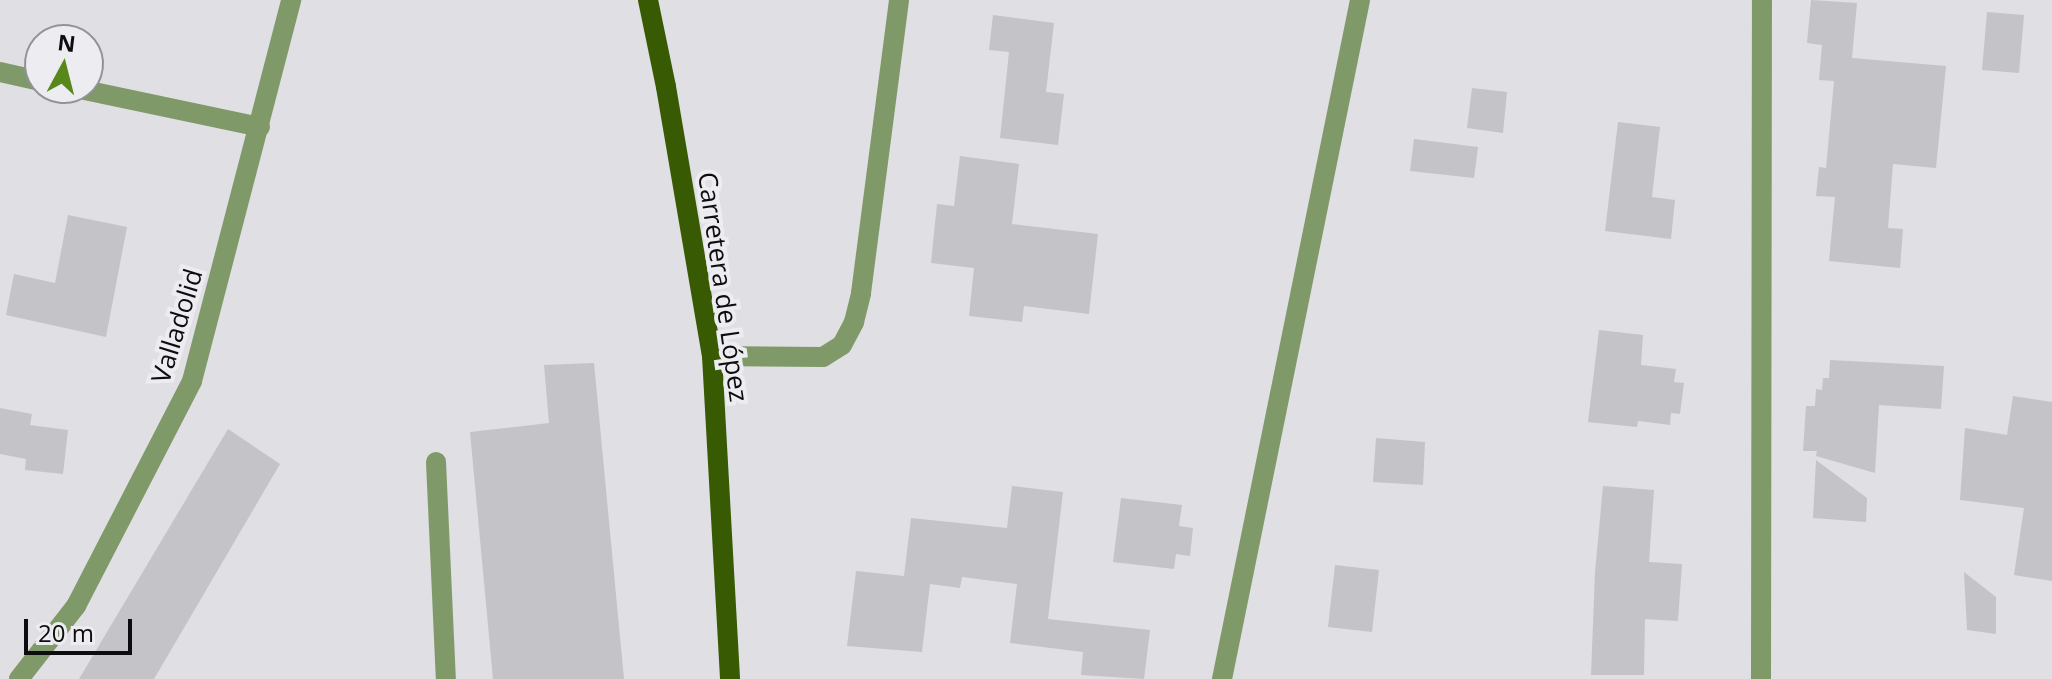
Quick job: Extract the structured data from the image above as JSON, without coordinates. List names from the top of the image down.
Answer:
{
  "streets": {
    "main road": ["Carretera de López"],
    "street": ["Valladolid"]
  },
  "scale_bar": "20 m",
  "north": "top"
}
